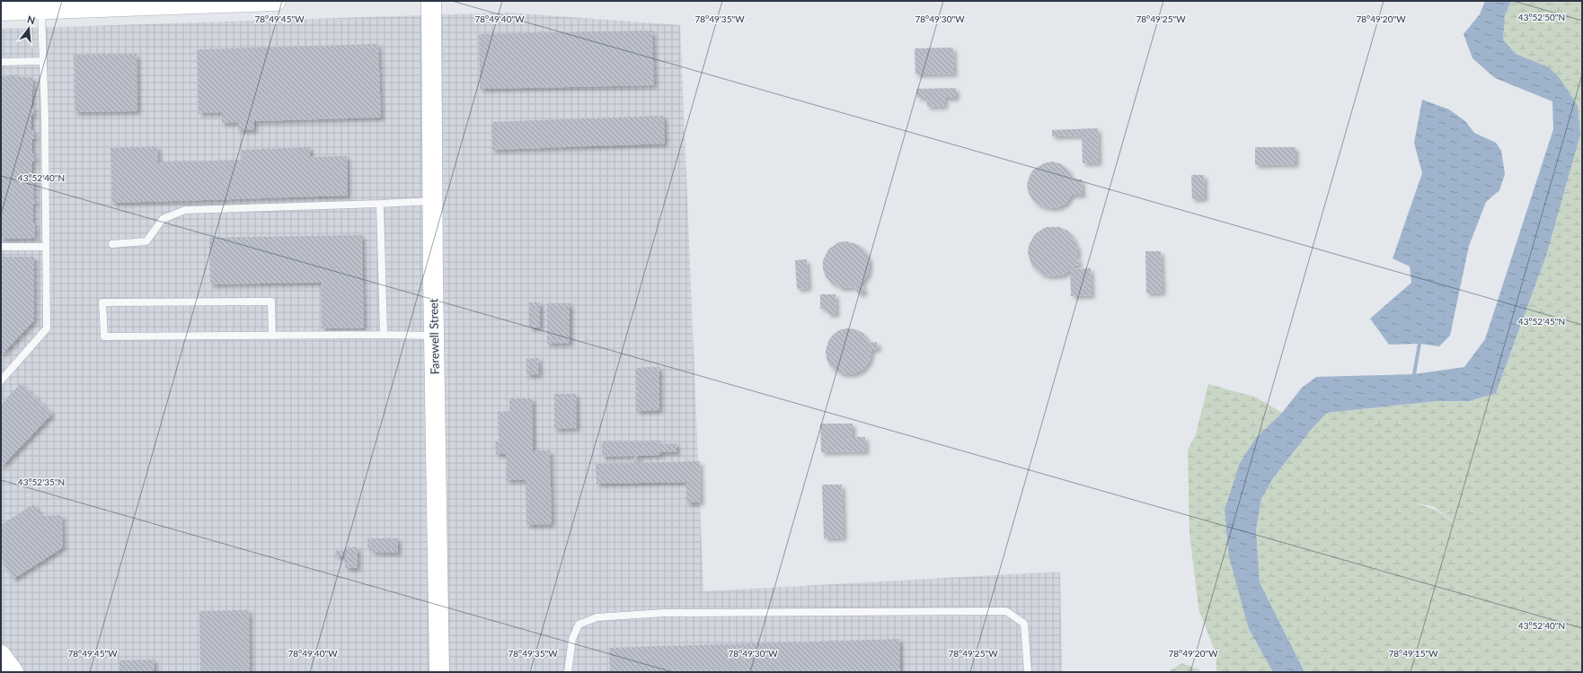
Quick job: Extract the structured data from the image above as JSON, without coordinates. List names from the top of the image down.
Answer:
{
  "streets": {
    "street": ["Farewell Street"]
  },
  "north": "top",
  "coordinates": [
    "43°52'50\"N",
    "78°49'45\"W",
    "78°49'40\"W",
    "78°49'35\"W",
    "78°49'30\"W",
    "78°49'25\"W",
    "78°49'20\"W",
    "43°52'40\"N",
    "43°52'45\"N",
    "43°52'35\"N",
    "78°49'15\"W"
  ]
}
